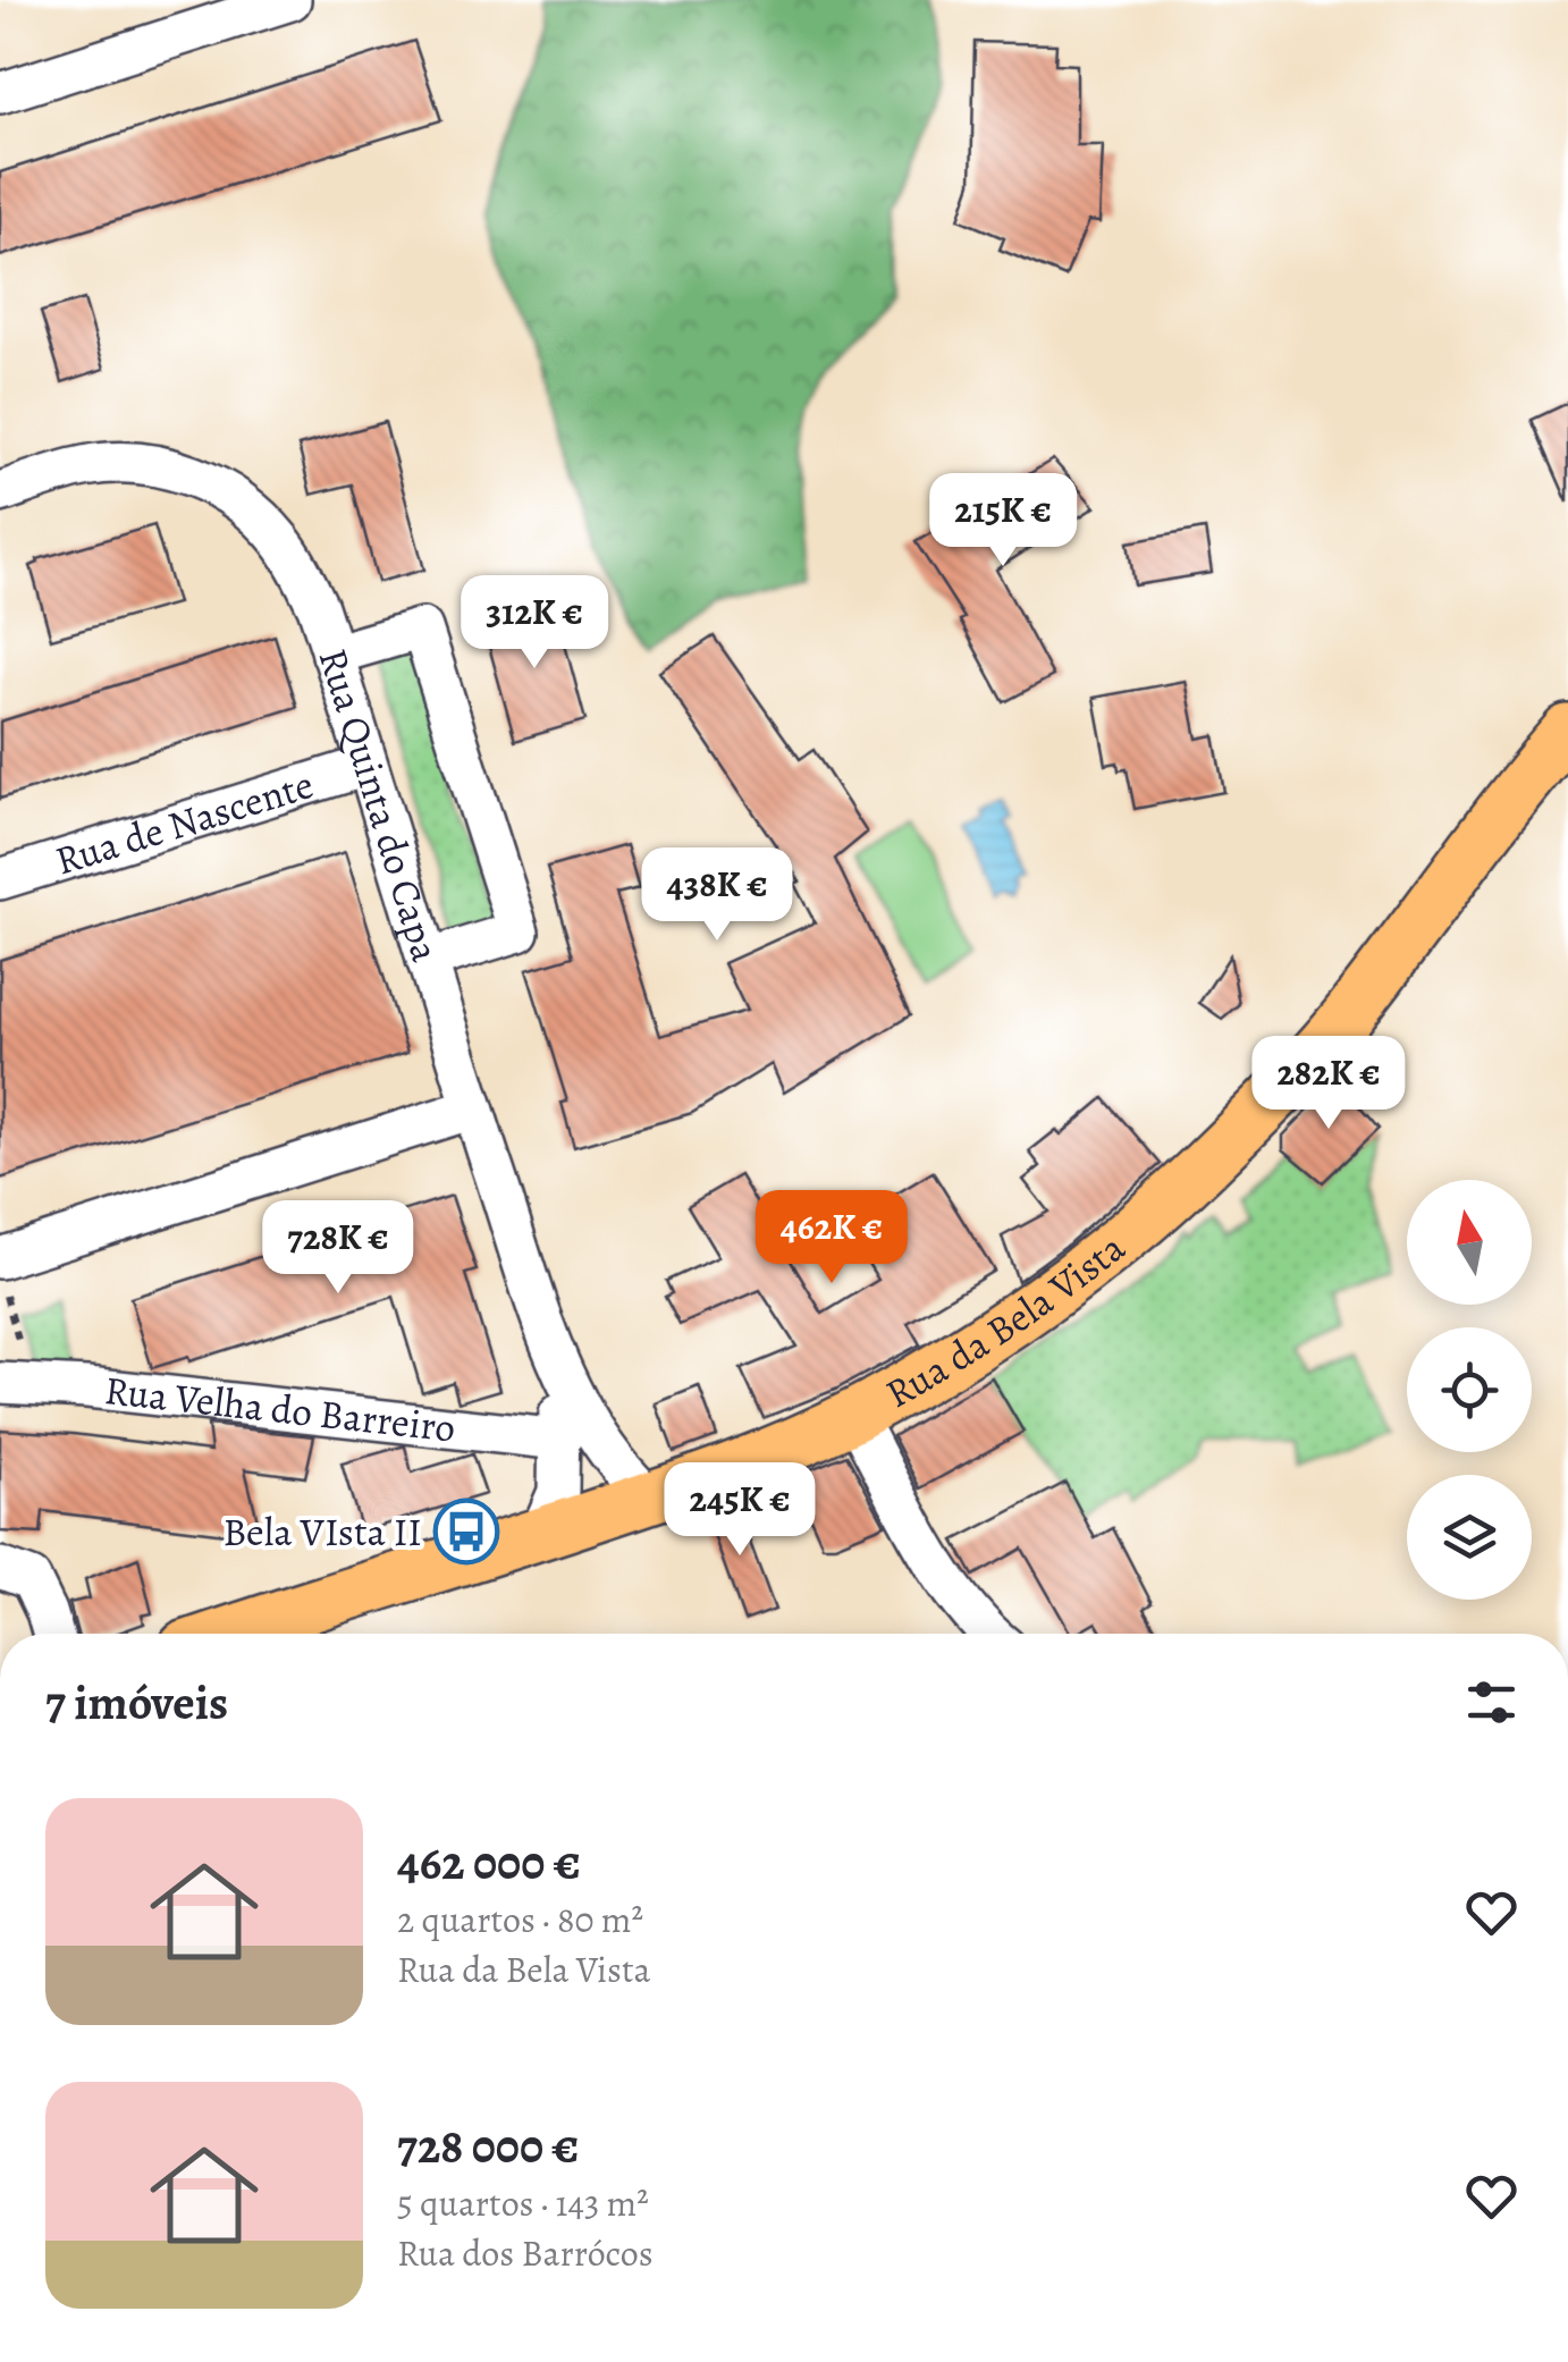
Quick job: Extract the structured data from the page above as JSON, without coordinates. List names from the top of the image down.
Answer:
{
  "streets": {
    "main road": ["Rua da Bela Vista"],
    "street": ["Rua Quinta do Capa", "Rua de Nascente", "Rua Velha do Barreiro"]
  },
  "crossings": [
    ["Rua Quinta do Capa", "Rua de Nascente"]
  ],
  "places": {
    "bus stop": ["Bela VIsta II"]
  },
  "north": "top",
  "page": {
    "price": [
      "215K €",
      "312K €",
      "438K €",
      "282K €",
      "462K €",
      "728K €",
      "245K €"
    ],
    "heading": "7 imóveis",
    "list": [
      {
        "name": "462 000 €",
        "note": "2 quartos · 80 m² · Rua da Bela Vista"
      },
      {
        "name": "728 000 €",
        "note": "5 quartos · 143 m² · Rua dos Barrócos"
      }
    ]
  }
}
